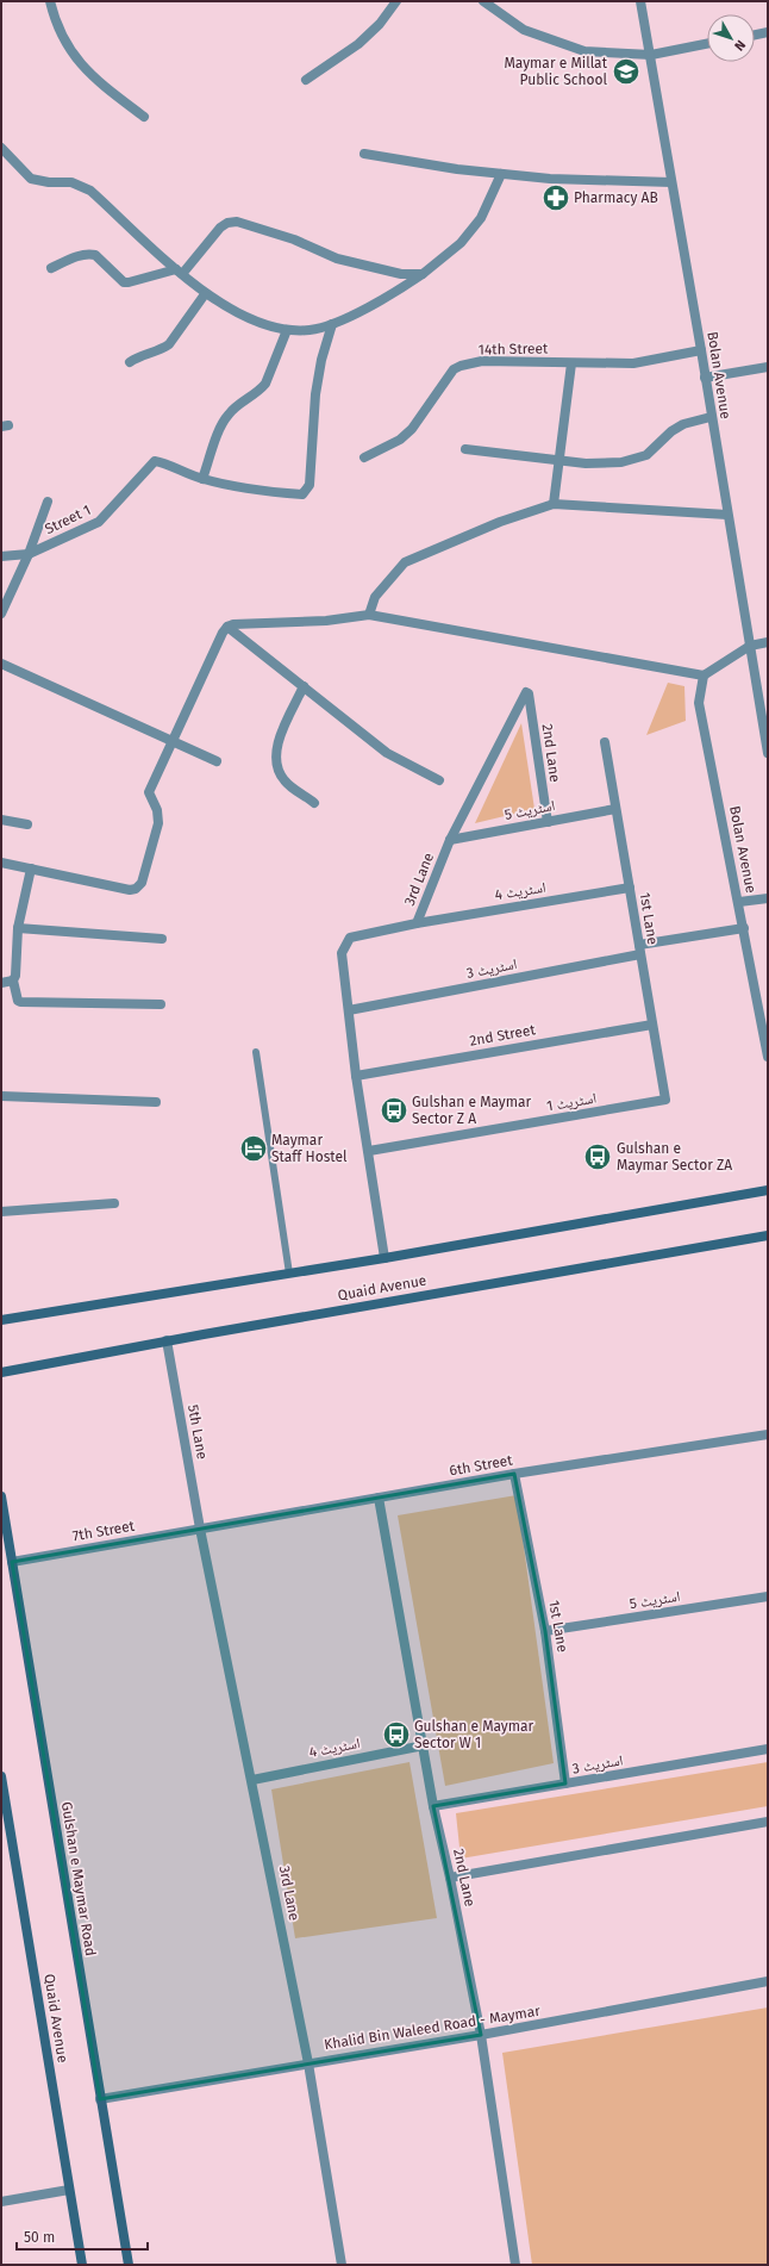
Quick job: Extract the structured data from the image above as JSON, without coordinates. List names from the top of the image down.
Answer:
{
  "streets": {
    "main road": ["Quaid Avenue", "Gulshan e Maymar Road"],
    "street": [
      "14th Street",
      "Bolan Avenue",
      "Street 1",
      "2nd Lane",
      "اسٹریٹ 5",
      "3rd Lane",
      "اسٹریٹ 4",
      "1st Lane",
      "اسٹریٹ 3",
      "2nd Street",
      "اسٹریٹ 1",
      "5th Lane",
      "6th Street",
      "7th Street",
      "Khalid Bin Waleed Road - Maymar"
    ]
  },
  "crossings": [
    ["14th Street", "Bolan Avenue"],
    ["Bolan Avenue", "اسٹریٹ 3"],
    ["2nd Lane", "اسٹریٹ 5"],
    ["2nd Lane", "3rd Lane"],
    ["2nd Lane", "اسٹریٹ 4"],
    ["2nd Lane", "اسٹریٹ 3"],
    ["2nd Lane", "6th Street"],
    ["2nd Lane", "Khalid Bin Waleed Road - Maymar"],
    ["اسٹریٹ 5", "3rd Lane"],
    ["اسٹریٹ 5", "1st Lane"],
    ["3rd Lane", "اسٹریٹ 4"],
    ["3rd Lane", "اسٹریٹ 3"],
    ["3rd Lane", "2nd Street"],
    ["3rd Lane", "اسٹریٹ 1"],
    ["3rd Lane", "Quaid Avenue"],
    ["3rd Lane", "5th Lane"],
    ["3rd Lane", "6th Street"],
    ["3rd Lane", "7th Street"],
    ["3rd Lane", "Khalid Bin Waleed Road - Maymar"],
    ["اسٹریٹ 4", "1st Lane"],
    ["1st Lane", "اسٹریٹ 3"],
    ["1st Lane", "2nd Street"],
    ["1st Lane", "اسٹریٹ 1"],
    ["1st Lane", "6th Street"],
    ["Quaid Avenue", "5th Lane"],
    ["5th Lane", "6th Street"],
    ["5th Lane", "7th Street"],
    ["6th Street", "7th Street"],
    ["7th Street", "Gulshan e Maymar Road"],
    ["Gulshan e Maymar Road", "Khalid Bin Waleed Road - Maymar"]
  ],
  "places": {
    "school or university": ["Maymar e Millat Public School"],
    "pharmacy": ["Pharmacy AB"],
    "bus stop": ["Gulshan e Maymar Sector Z A", "Gulshan e Maymar Sector ZA", "Gulshan e Maymar Sector W 1"],
    "hotel": ["Maymar Staff Hostel"]
  },
  "scale_bar": "50 m",
  "north": "bottom right"
}
